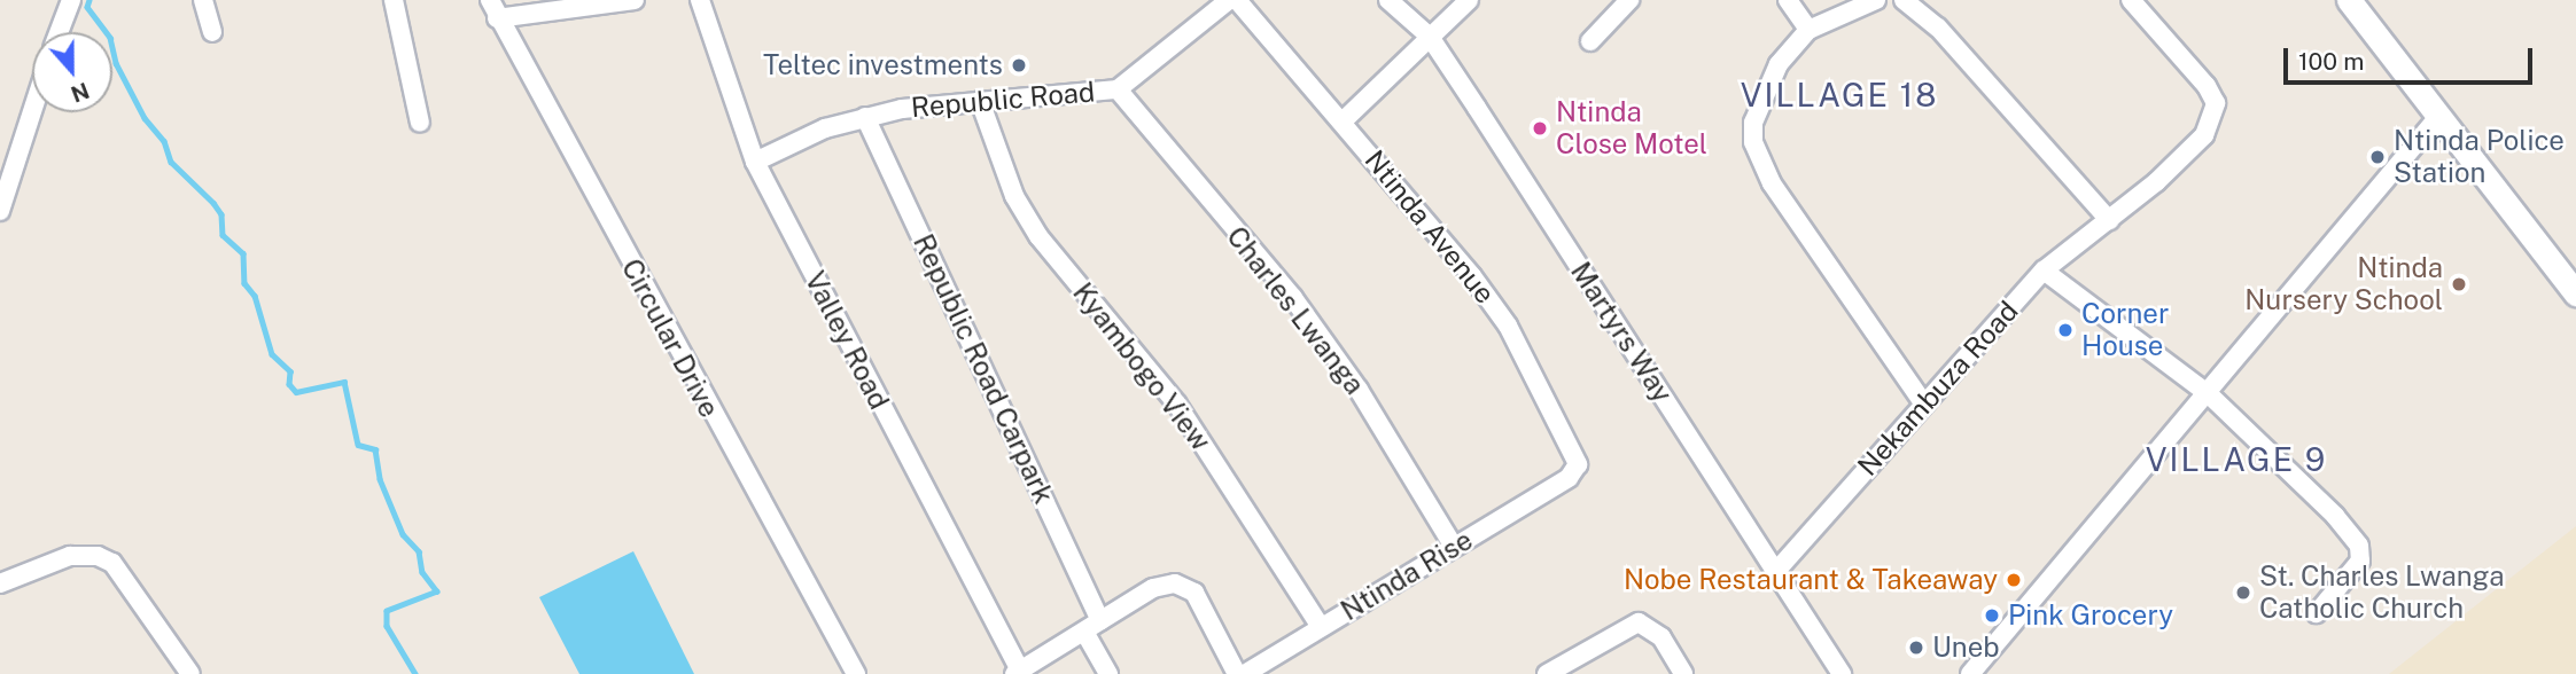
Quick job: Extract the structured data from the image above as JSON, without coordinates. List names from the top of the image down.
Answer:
{
  "streets": {
    "street": [
      "Republic Road",
      "Ntinda Avenue",
      "Charles Lwanga",
      "Martyrs Way",
      "Circular Drive",
      "Valley Road",
      "Kyambogo View",
      "Republic Road Carpark",
      "Nekambuza Road",
      "Ntinda Rise"
    ]
  },
  "crossings": [
    ["Republic Road", "Charles Lwanga"],
    ["Republic Road", "Valley Road"],
    ["Republic Road", "Kyambogo View"],
    ["Republic Road", "Republic Road Carpark"],
    ["Ntinda Avenue", "Ntinda Rise"],
    ["Charles Lwanga", "Ntinda Rise"],
    ["Martyrs Way", "Nekambuza Road"],
    ["Kyambogo View", "Ntinda Rise"]
  ],
  "districts": ["VILLAGE 18", "VILLAGE 9"],
  "places": [
    "Teltec investments",
    "Ntinda Close Motel",
    "Ntinda Police Station",
    "Ntinda Nursery School",
    "Corner House",
    "Nobe Restaurant & Takeaway",
    "St. Charles Lwanga Catholic Church",
    "Pink Grocery",
    "Uneb"
  ],
  "scale_bar": "100 m",
  "north": "bottom"
}
